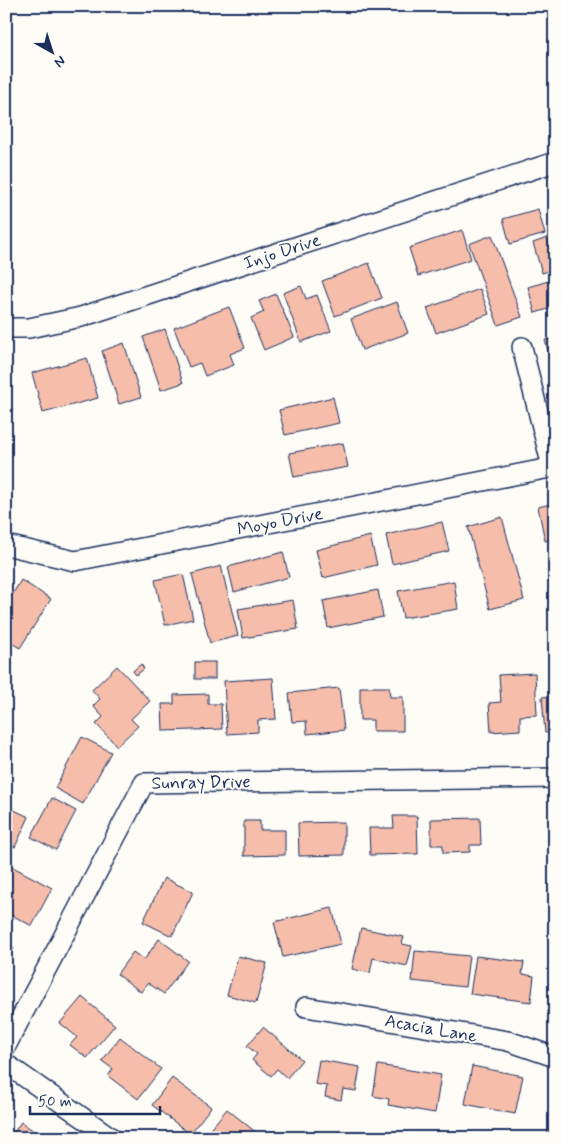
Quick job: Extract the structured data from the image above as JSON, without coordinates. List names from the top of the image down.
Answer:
{
  "streets": {
    "street": [
      "Injo Drive",
      "Moyo Drive",
      "Sunray Drive",
      "Acacia Lane"
    ]
  },
  "scale_bar": "50 m",
  "north": "bottom right"
}
